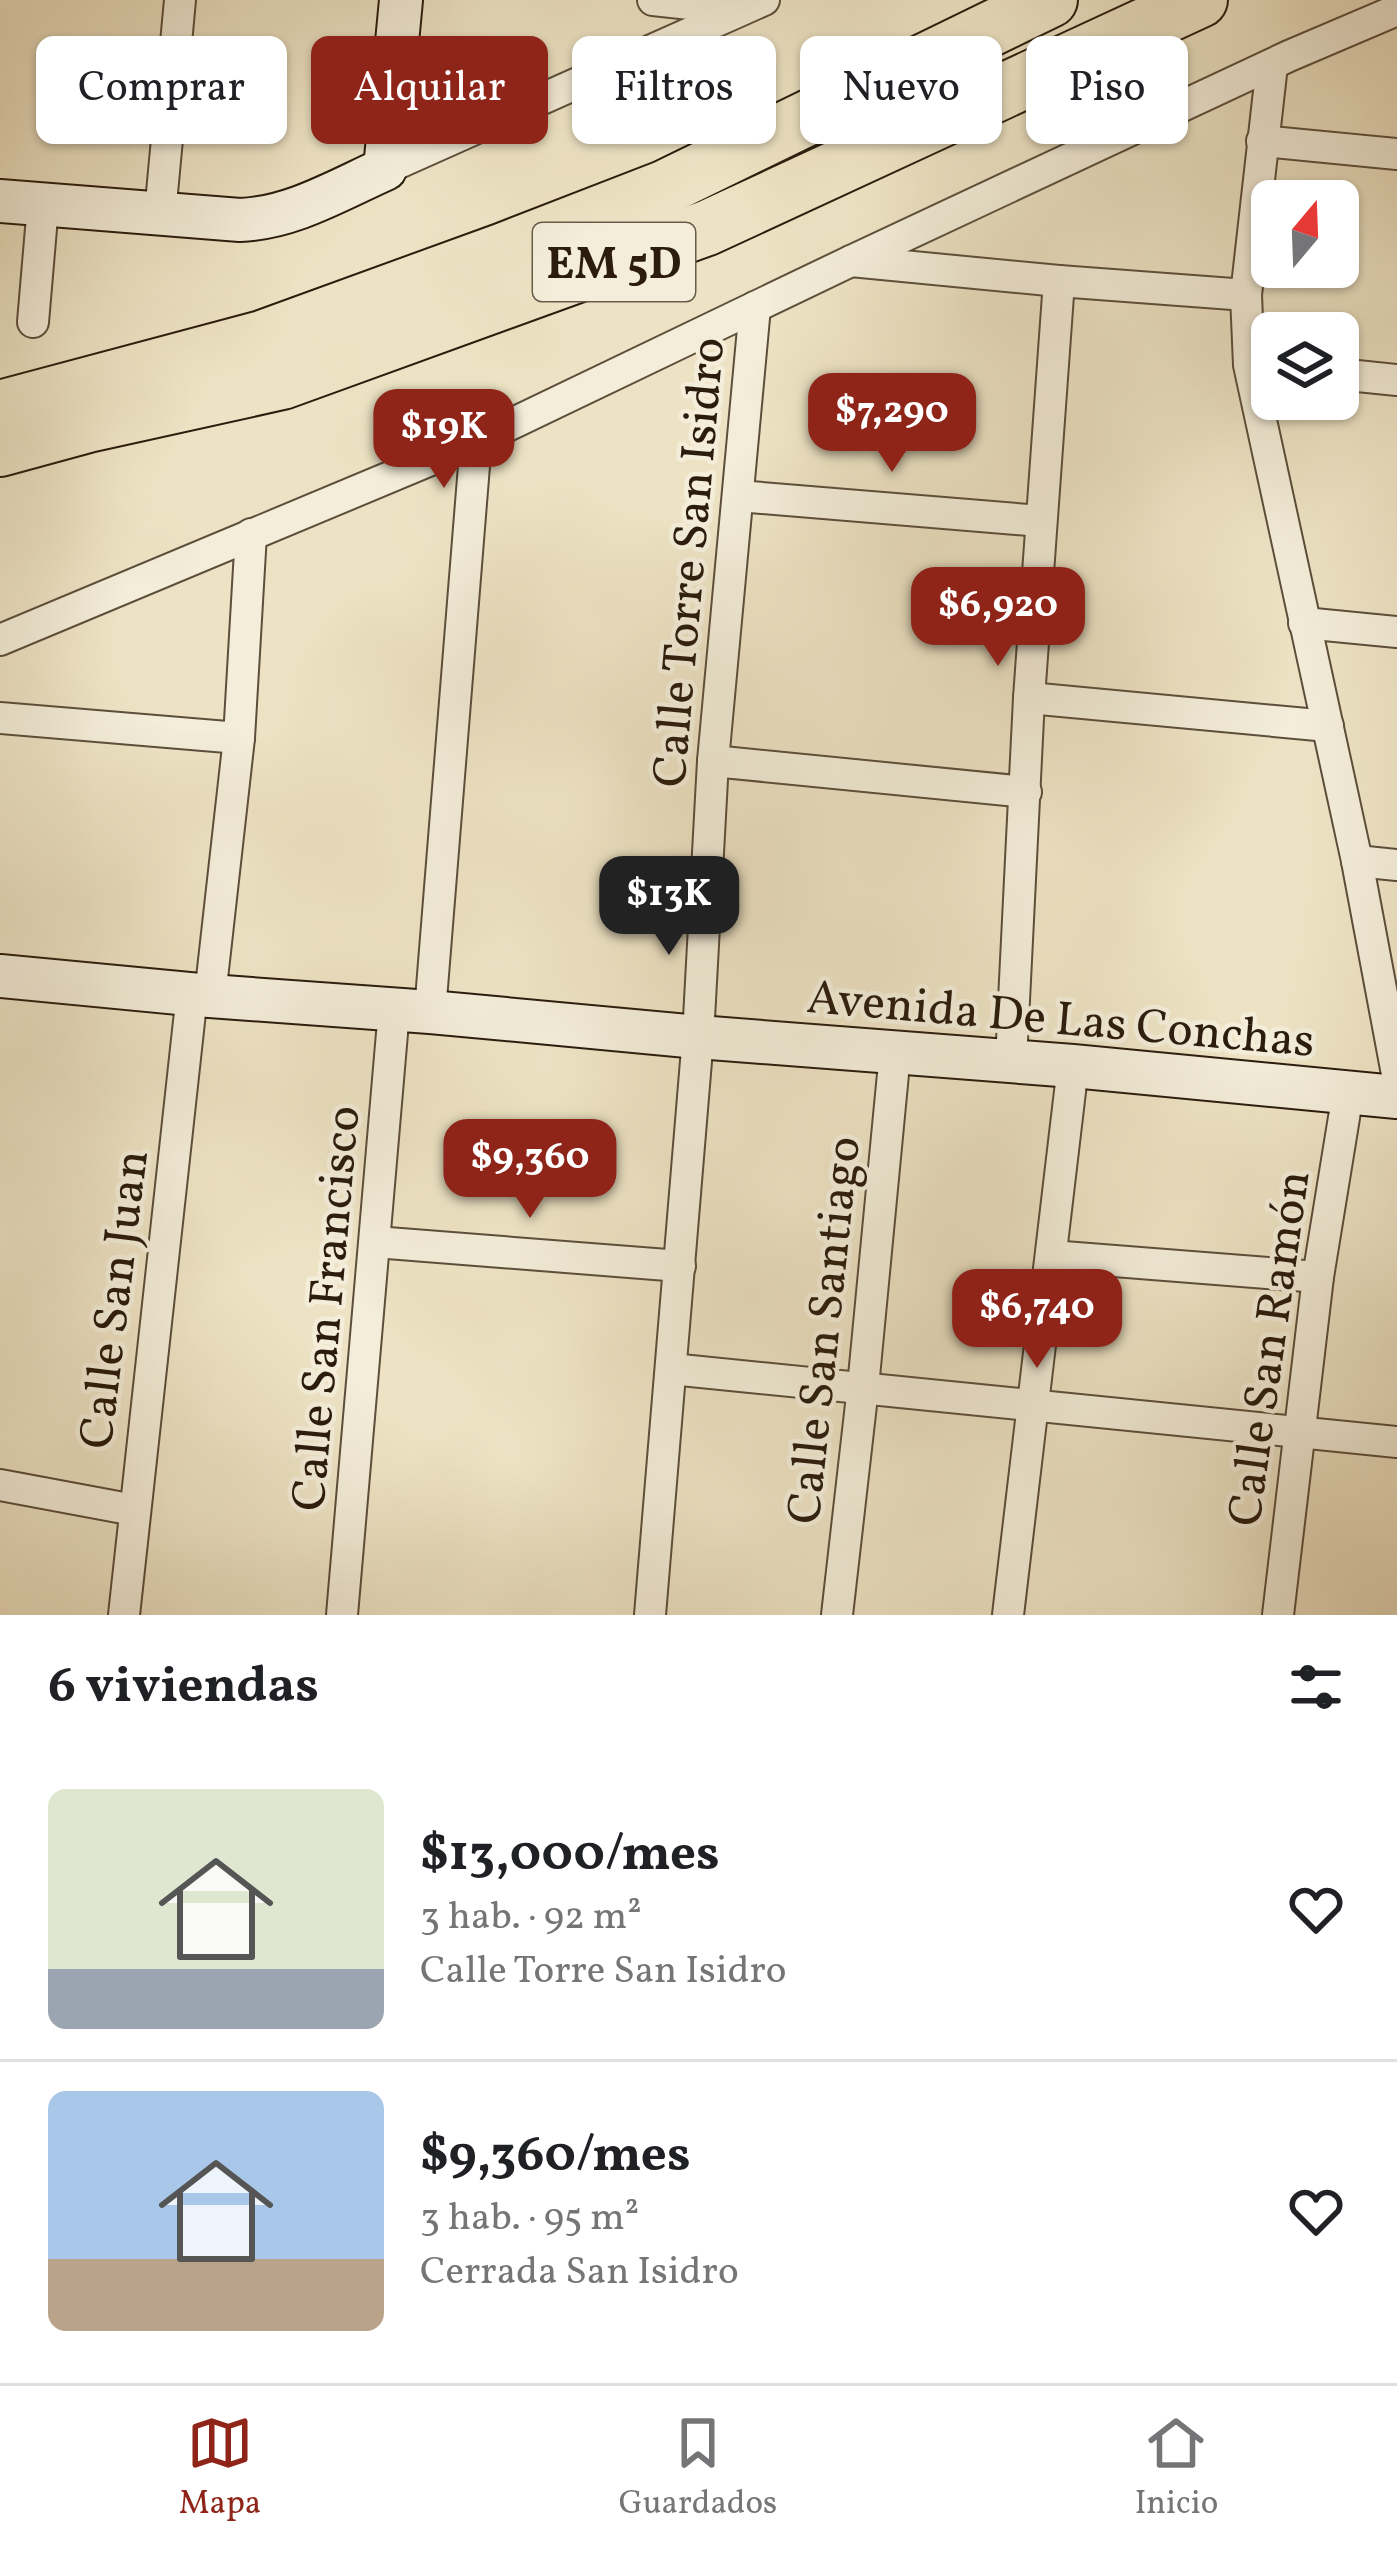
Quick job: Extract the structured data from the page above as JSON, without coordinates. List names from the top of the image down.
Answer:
{
  "streets": {
    "highway": ["EM 5D"],
    "street": [
      "Calle Torre San Isidro",
      "Avenida De Las Conchas",
      "Calle San Juan",
      "Calle San Francisco",
      "Calle San Santiago",
      "Calle San Ramón"
    ]
  },
  "crossings": [
    ["Calle Torre San Isidro", "Avenida De Las Conchas"],
    ["Avenida De Las Conchas", "Calle San Juan"],
    ["Avenida De Las Conchas", "Calle San Francisco"],
    ["Avenida De Las Conchas", "Calle San Santiago"],
    ["Avenida De Las Conchas", "Calle San Ramón"]
  ],
  "north": "top",
  "page": {
    "chip": [
      "Comprar",
      "Alquilar",
      "Filtros",
      "Nuevo",
      "Piso"
    ],
    "price": [
      "$7,290",
      "$19K",
      "$6,920",
      "$13K",
      "$9,360",
      "$6,740"
    ],
    "heading": "6 viviendas",
    "list": [
      {
        "name": "$13,000/mes",
        "note": "3 hab. · 92 m² · Calle Torre San Isidro"
      },
      {
        "name": "$9,360/mes",
        "note": "3 hab. · 95 m² · Cerrada San Isidro"
      }
    ],
    "tabs": ["Mapa", "Guardados", "Inicio"]
  }
}
